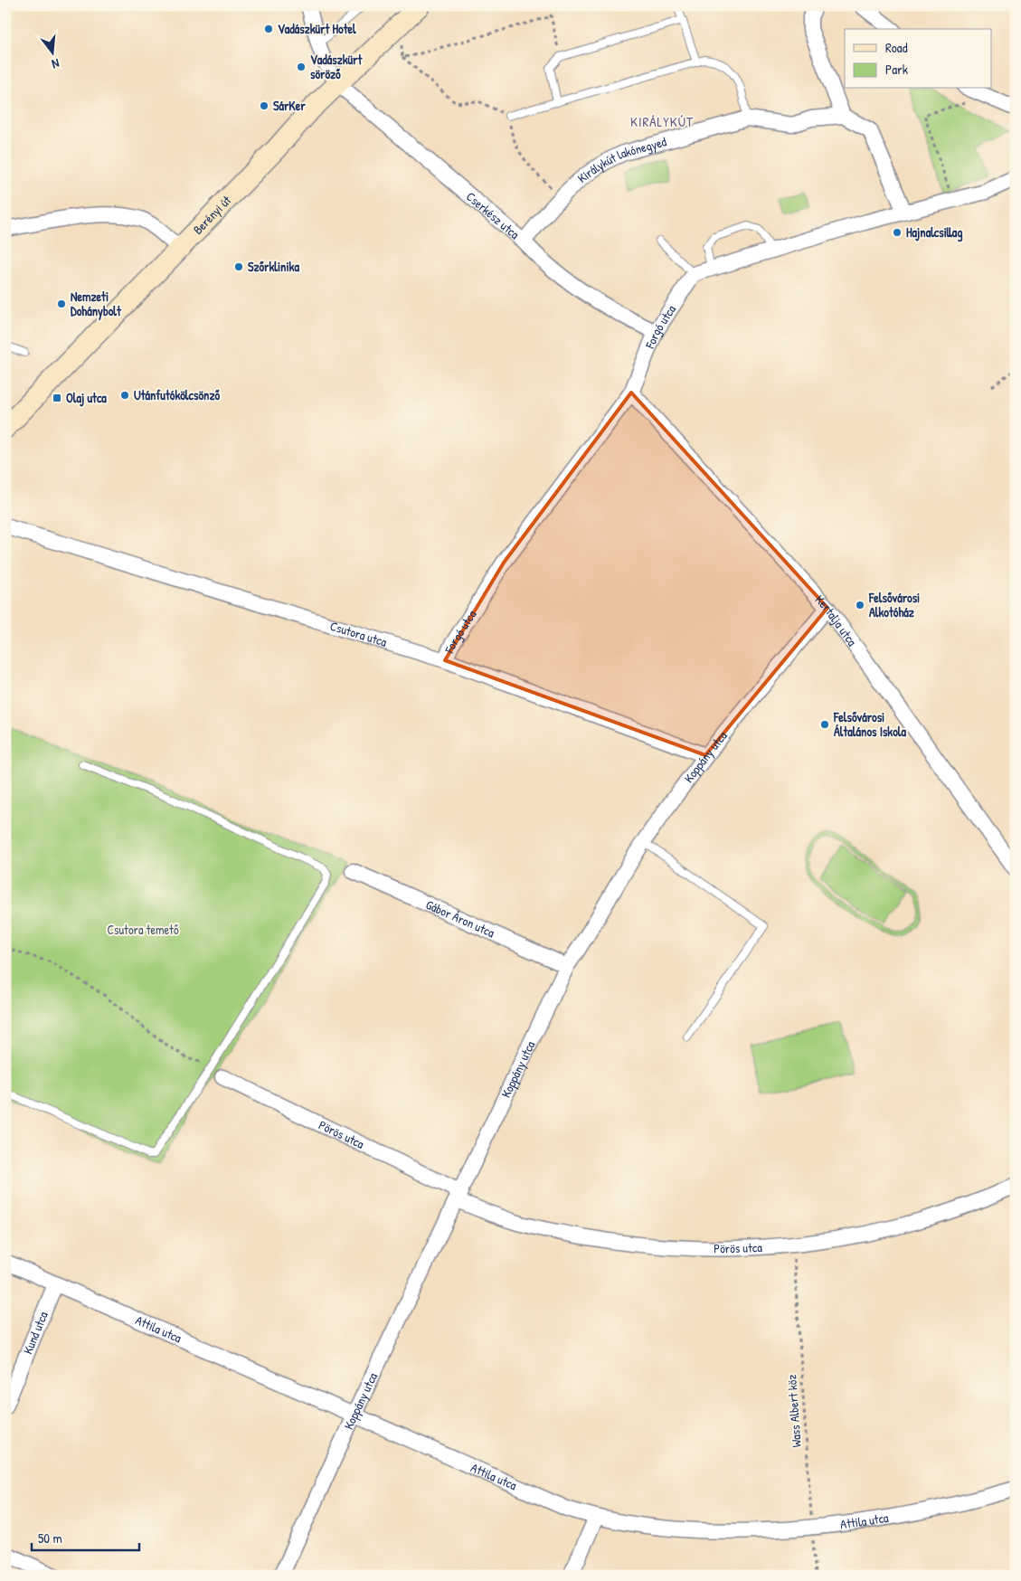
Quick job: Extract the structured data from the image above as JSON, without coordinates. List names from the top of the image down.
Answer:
{
  "streets": {
    "main road": ["Berényi út"],
    "street": [
      "Királykút lakónegyed",
      "Cserkész utca",
      "Forgó utca",
      "Kertalja utca",
      "Csutora utca",
      "Koppány utca",
      "Gábor Áron utca",
      "Pörös utca",
      "Attila utca",
      "Kund utca"
    ],
    "path": ["Wass Albert köz"]
  },
  "crossings": [
    ["Királykút lakónegyed", "Cserkész utca"],
    ["Berényi út", "Cserkész utca"],
    ["Cserkész utca", "Forgó utca"],
    ["Forgó utca", "Kertalja utca"],
    ["Forgó utca", "Csutora utca"],
    ["Kertalja utca", "Koppány utca"],
    ["Csutora utca", "Koppány utca"],
    ["Koppány utca", "Gábor Áron utca"],
    ["Koppány utca", "Pörös utca"],
    ["Koppány utca", "Attila utca"],
    ["Pörös utca", "Wass Albert köz"],
    ["Attila utca", "Kund utca"],
    ["Attila utca", "Wass Albert köz"]
  ],
  "districts": ["KIRÁLYKÚT"],
  "parks": ["Csutora temető"],
  "places": {
    "other": [
      "Vadászkürt Hotel",
      "Vadászkürt söröző",
      "SárKer",
      "Hajnalcsillag",
      "Szőrklinika",
      "Nemzeti Dohánybolt",
      "Utánfutókölcsönző",
      "Felsővárosi Alkotóház",
      "Felsővárosi Általános Iskola"
    ],
    "transit": ["Olaj utca"]
  },
  "legend": ["Road", "Park"],
  "scale_bar": "50 m",
  "north": "bottom"
}
